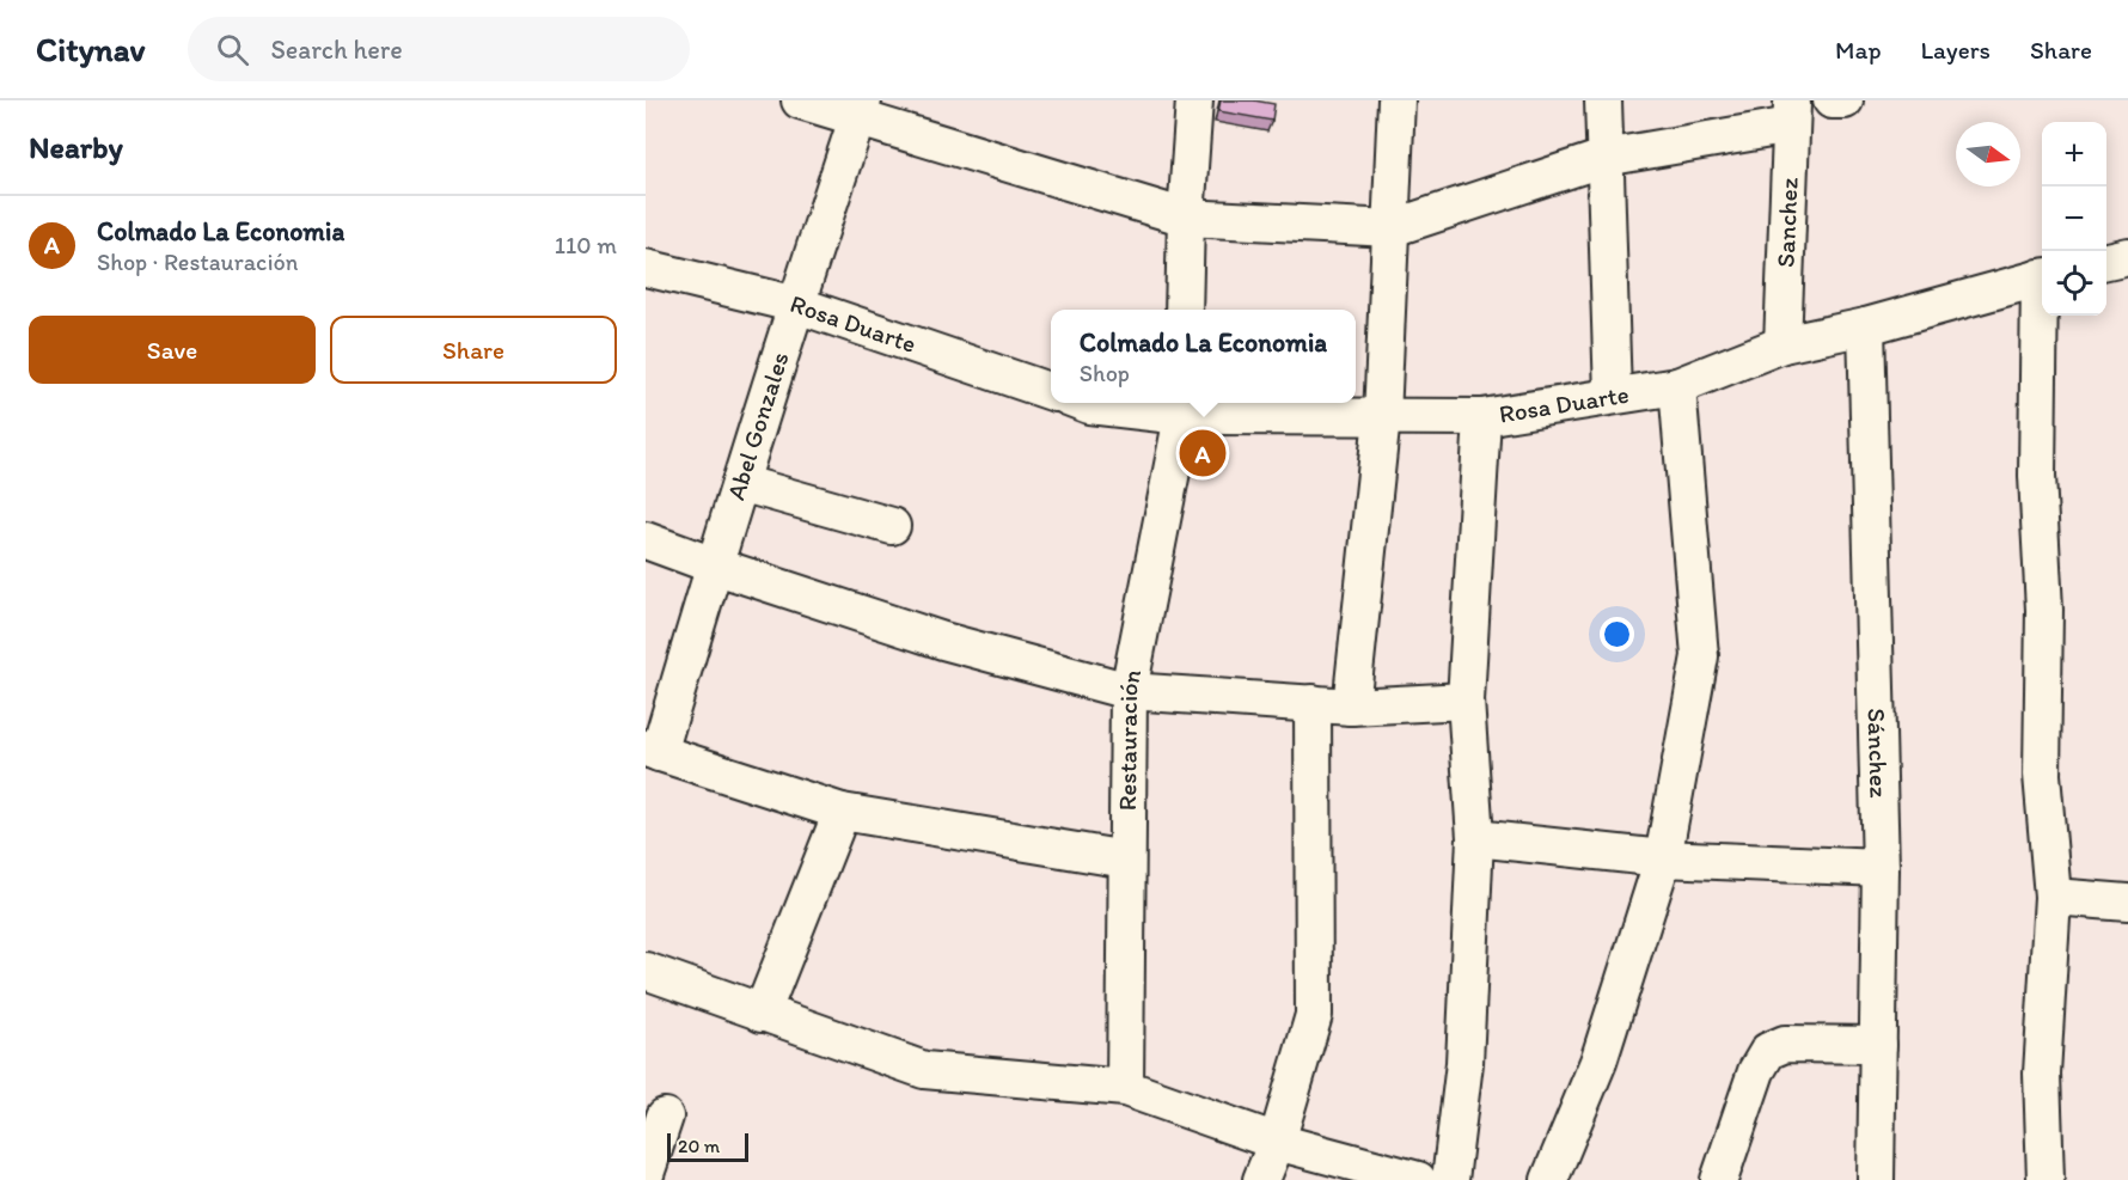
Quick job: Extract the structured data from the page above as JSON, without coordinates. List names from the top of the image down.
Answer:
{
  "streets": {
    "street": [
      "Sanchez",
      "Rosa Duarte",
      "Abel Gonzales",
      "Restauración",
      "Sánchez"
    ]
  },
  "crossings": [
    ["Sanchez", "Rosa Duarte"],
    ["Rosa Duarte", "Abel Gonzales"],
    ["Rosa Duarte", "Restauración"],
    ["Rosa Duarte", "Sánchez"]
  ],
  "scale_bar": "20 m",
  "north": "right",
  "page": {
    "header": "Citynav",
    "search": "Search here",
    "nav": ["Map", "Layers", "Share"],
    "heading": "Nearby",
    "map_buttons": ["+", "−"],
    "list": [
      {
        "mark": "A",
        "name": "Colmado La Economia",
        "note": "Shop · Restauración",
        "value": "110 m"
      }
    ],
    "buttons": ["Save", "Share"],
    "popup": ["Colmado La Economia", "Shop"],
    "pins": "A",
    "scale": "20 m"
  }
}
